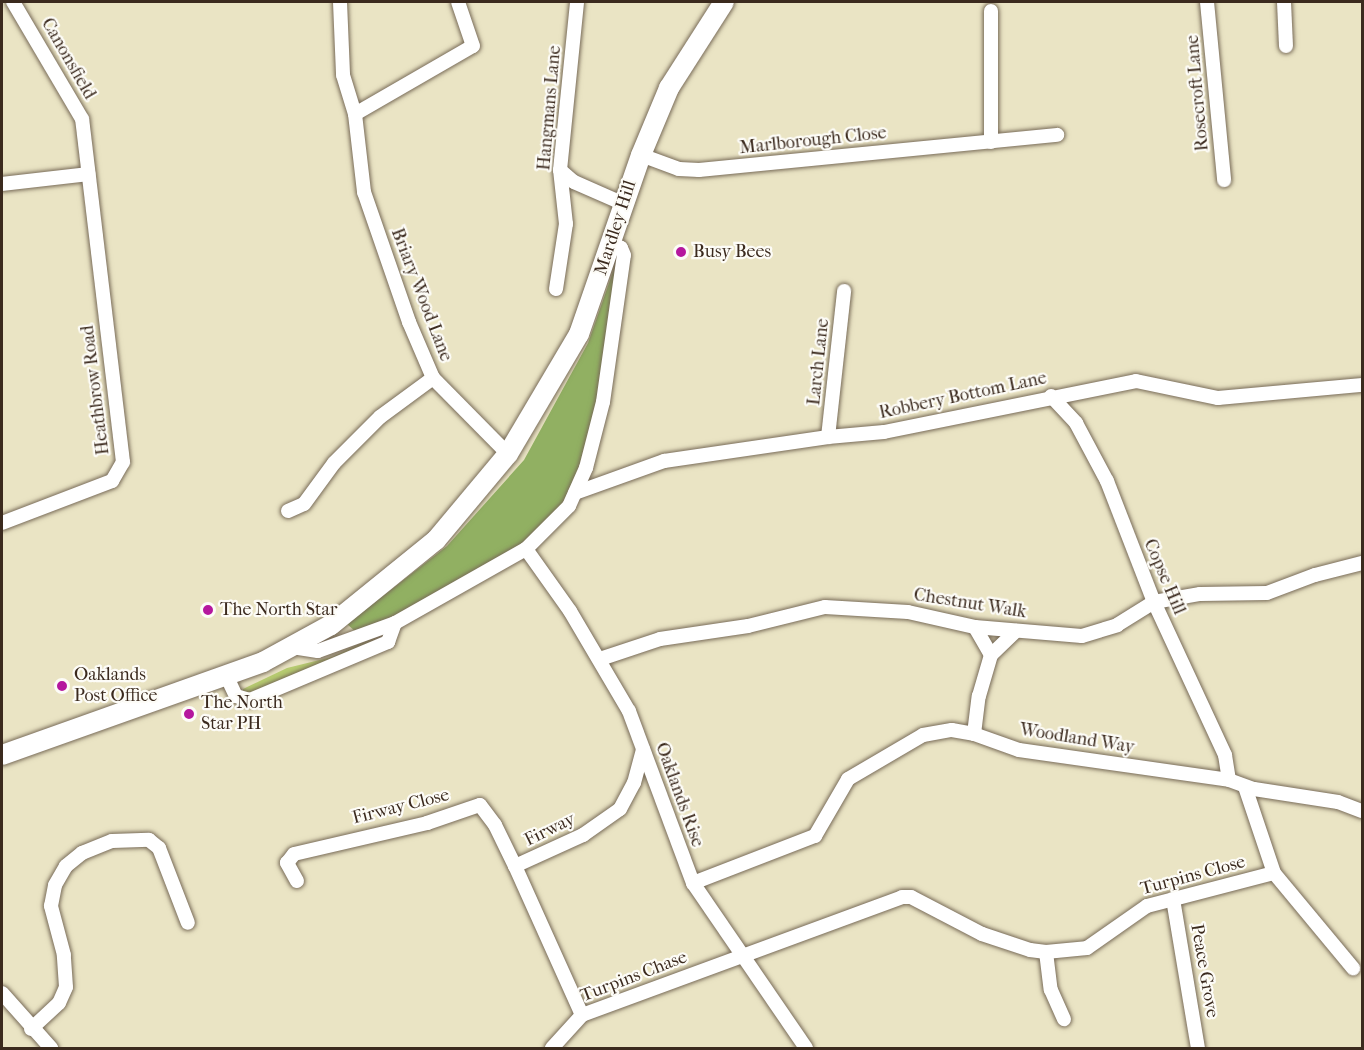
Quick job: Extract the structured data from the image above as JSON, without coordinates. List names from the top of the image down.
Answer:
{
  "streets": {
    "main road": ["Mardley Hill"],
    "street": [
      "Canonsfield",
      "Rosecroft Lane",
      "Hangmans Lane",
      "Marlborough Close",
      "Briary Wood Lane",
      "Larch Lane",
      "Heathbrow Road",
      "Robbery Bottom Lane",
      "Copse Hill",
      "Chestnut Walk",
      "Woodland Way",
      "Oaklands Rise",
      "Firway Close",
      "Firway",
      "Turpins Close",
      "Peace Grove",
      "Turpins Chase"
    ]
  },
  "crossings": [
    ["Canonsfield", "Heathbrow Road"],
    ["Marlborough Close", "Mardley Hill"],
    ["Mardley Hill", "Briary Wood Lane"],
    ["Larch Lane", "Robbery Bottom Lane"],
    ["Robbery Bottom Lane", "Copse Hill"],
    ["Copse Hill", "Chestnut Walk"],
    ["Copse Hill", "Woodland Way"],
    ["Chestnut Walk", "Oaklands Rise"],
    ["Woodland Way", "Oaklands Rise"],
    ["Woodland Way", "Turpins Close"],
    ["Oaklands Rise", "Firway"],
    ["Oaklands Rise", "Turpins Close"],
    ["Oaklands Rise", "Turpins Chase"],
    ["Firway Close", "Firway"],
    ["Firway", "Turpins Chase"],
    ["Turpins Close", "Peace Grove"],
    ["Turpins Close", "Turpins Chase"]
  ],
  "places": [
    "Busy Bees",
    "The North Star",
    "Oaklands Post Office",
    "The North Star PH"
  ]
}
